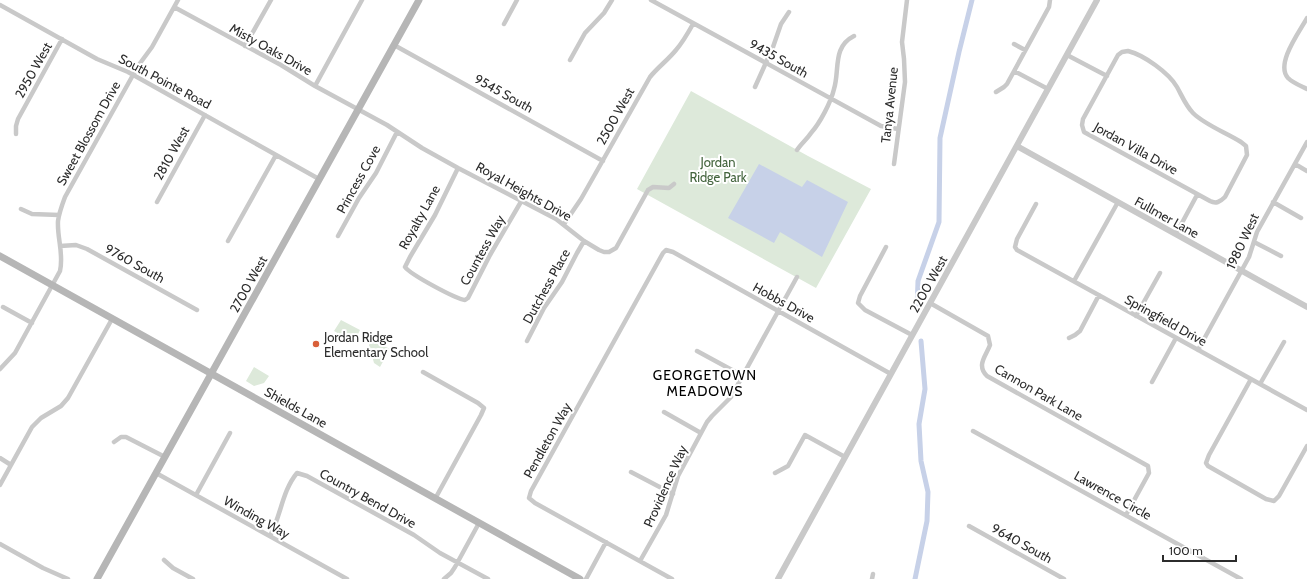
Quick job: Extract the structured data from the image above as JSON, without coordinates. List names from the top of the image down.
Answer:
{
  "streets": {
    "main road": ["2700 West", "Shields Lane"],
    "street": [
      "Misty Oaks Drive",
      "9435 South",
      "2950 West",
      "South Pointe Road",
      "9545 South",
      "Tanya Avenue",
      "2500 West",
      "Sweet Blossom Drive",
      "Jordan Villa Drive",
      "2810 West",
      "Princess Cove",
      "Royal Heights Drive",
      "Royalty Lane",
      "Fullmer Lane",
      "1980 West",
      "Countess Way",
      "9760 South",
      "2200 West",
      "Dutchess Place",
      "Hobbs Drive",
      "Springfield Drive",
      "Cannon Park Lane",
      "Pendleton Way",
      "Providence Way",
      "Lawrence Circle",
      "Country Bend Drive",
      "Winding Way",
      "9640 South"
    ]
  },
  "crossings": [
    ["Misty Oaks Drive", "Sweet Blossom Drive"],
    ["Misty Oaks Drive", "Royal Heights Drive"],
    ["Misty Oaks Drive", "2700 West"],
    ["9435 South", "Tanya Avenue"],
    ["9435 South", "2500 West"],
    ["2950 West", "South Pointe Road"],
    ["South Pointe Road", "Sweet Blossom Drive"],
    ["South Pointe Road", "2810 West"],
    ["South Pointe Road", "2700 West"],
    ["9545 South", "2500 West"],
    ["9545 South", "2700 West"],
    ["2500 West", "Royal Heights Drive"],
    ["Sweet Blossom Drive", "9760 South"],
    ["Sweet Blossom Drive", "Shields Lane"],
    ["Princess Cove", "Royal Heights Drive"],
    ["Royal Heights Drive", "Royalty Lane"],
    ["Royal Heights Drive", "Countess Way"],
    ["Royal Heights Drive", "2700 West"],
    ["Royal Heights Drive", "Dutchess Place"],
    ["Royalty Lane", "Countess Way"],
    ["Fullmer Lane", "1980 West"],
    ["Fullmer Lane", "2200 West"],
    ["1980 West", "Springfield Drive"],
    ["2700 West", "Shields Lane"],
    ["2700 West", "Winding Way"],
    ["2200 West", "Hobbs Drive"],
    ["2200 West", "Cannon Park Lane"],
    ["Hobbs Drive", "Pendleton Way"],
    ["Hobbs Drive", "Providence Way"],
    ["Cannon Park Lane", "Lawrence Circle"],
    ["Pendleton Way", "Providence Way"],
    ["Country Bend Drive", "Winding Way"]
  ],
  "districts": ["GEORGETOWN MEADOWS"],
  "parks": ["Jordan Ridge Park"],
  "places": ["Jordan Ridge Elementary School"],
  "scale_bar": "100 m"
}
